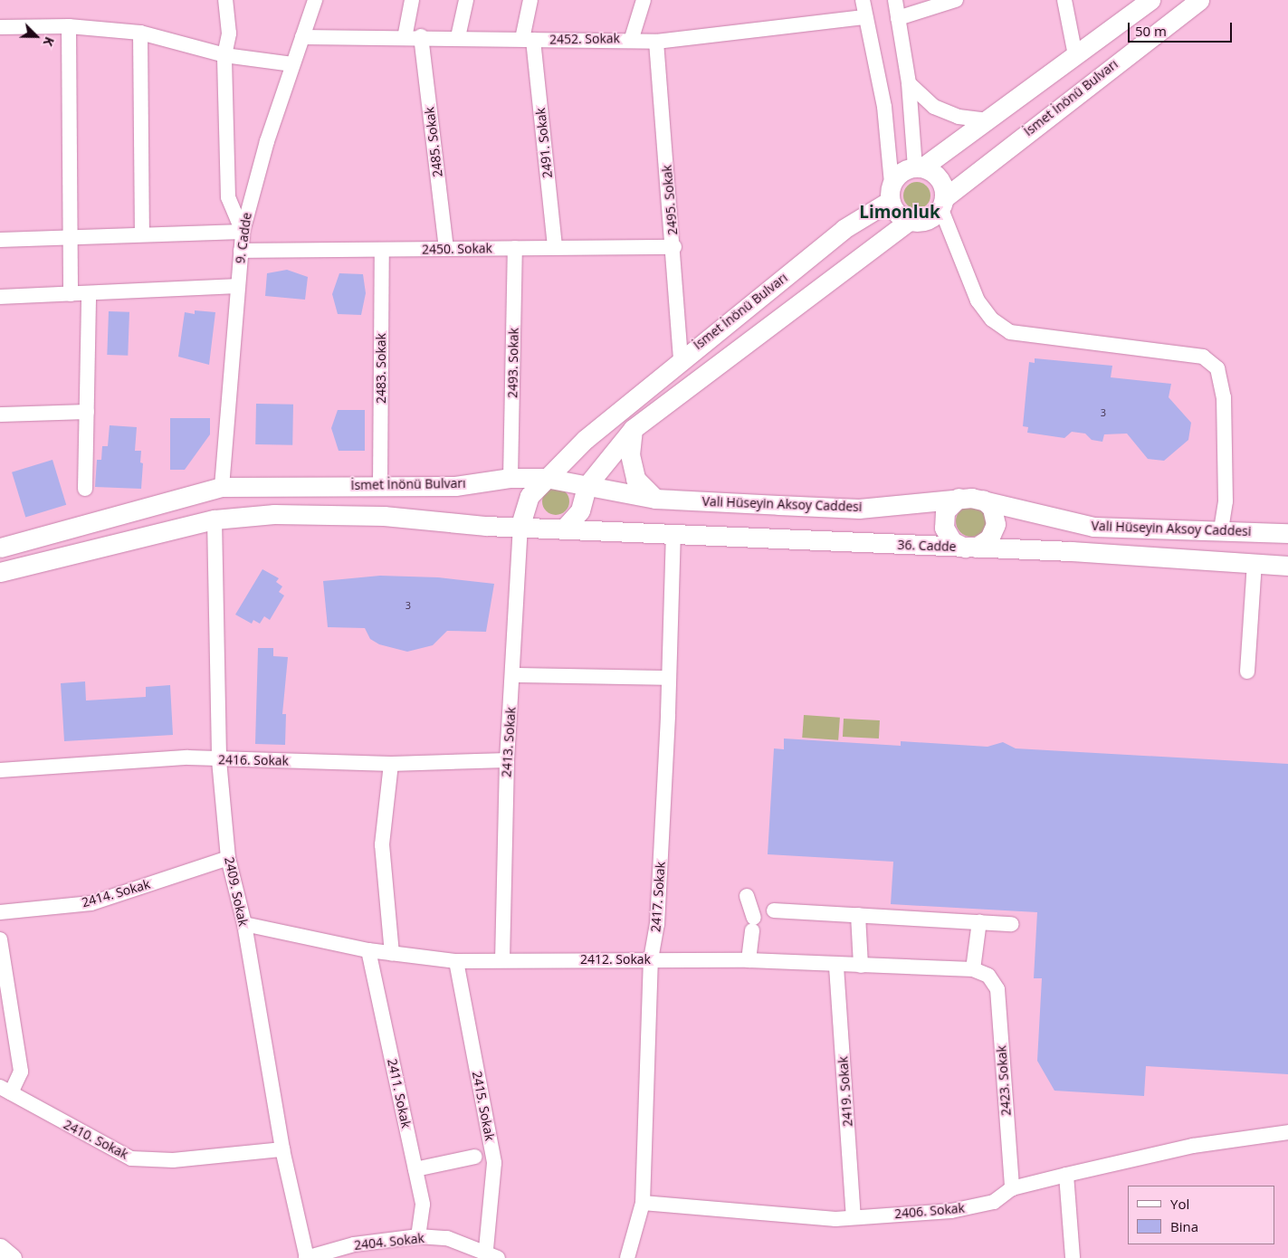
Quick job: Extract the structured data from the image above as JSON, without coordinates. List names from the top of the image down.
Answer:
{
  "streets": {
    "main road": ["İsmet İnönü Bulvarı", "Vali Hüseyin Aksoy Caddesi", "36. Cadde"],
    "street": [
      "2452. Sokak",
      "2485. Sokak",
      "2491. Sokak",
      "2495. Sokak",
      "9. Cadde",
      "2450. Sokak",
      "2493. Sokak",
      "2483. Sokak",
      "2413. Sokak",
      "2416. Sokak",
      "2409. Sokak",
      "2414. Sokak",
      "2417. Sokak",
      "2412. Sokak",
      "2423. Sokak",
      "2419. Sokak",
      "2411. Sokak",
      "2415. Sokak",
      "2410. Sokak",
      "2406. Sokak",
      "2404. Sokak"
    ]
  },
  "crossings": [
    ["2452. Sokak", "2485. Sokak"],
    ["2452. Sokak", "2491. Sokak"],
    ["2452. Sokak", "2495. Sokak"],
    ["2452. Sokak", "9. Cadde"],
    ["İsmet İnönü Bulvarı", "2495. Sokak"],
    ["İsmet İnönü Bulvarı", "9. Cadde"],
    ["İsmet İnönü Bulvarı", "2493. Sokak"],
    ["İsmet İnönü Bulvarı", "2483. Sokak"],
    ["İsmet İnönü Bulvarı", "Vali Hüseyin Aksoy Caddesi"],
    ["2485. Sokak", "2450. Sokak"],
    ["2491. Sokak", "2450. Sokak"],
    ["2495. Sokak", "2450. Sokak"],
    ["9. Cadde", "2450. Sokak"],
    ["2450. Sokak", "2493. Sokak"],
    ["2450. Sokak", "2483. Sokak"],
    ["Vali Hüseyin Aksoy Caddesi", "36. Cadde"],
    ["36. Cadde", "2417. Sokak"],
    ["2413. Sokak", "2416. Sokak"],
    ["2413. Sokak", "2412. Sokak"],
    ["2416. Sokak", "2409. Sokak"],
    ["2409. Sokak", "2414. Sokak"],
    ["2409. Sokak", "2412. Sokak"],
    ["2409. Sokak", "2410. Sokak"],
    ["2409. Sokak", "2404. Sokak"],
    ["2417. Sokak", "2412. Sokak"],
    ["2417. Sokak", "2406. Sokak"],
    ["2412. Sokak", "2423. Sokak"],
    ["2412. Sokak", "2419. Sokak"],
    ["2412. Sokak", "2411. Sokak"],
    ["2412. Sokak", "2415. Sokak"],
    ["2423. Sokak", "2406. Sokak"],
    ["2419. Sokak", "2406. Sokak"],
    ["2411. Sokak", "2404. Sokak"],
    ["2415. Sokak", "2404. Sokak"]
  ],
  "districts": ["Limonluk"],
  "house_numbers": ["3", "3"],
  "legend": ["Yol", "Bina"],
  "scale_bar": "50 m",
  "north": "bottom right"
}
